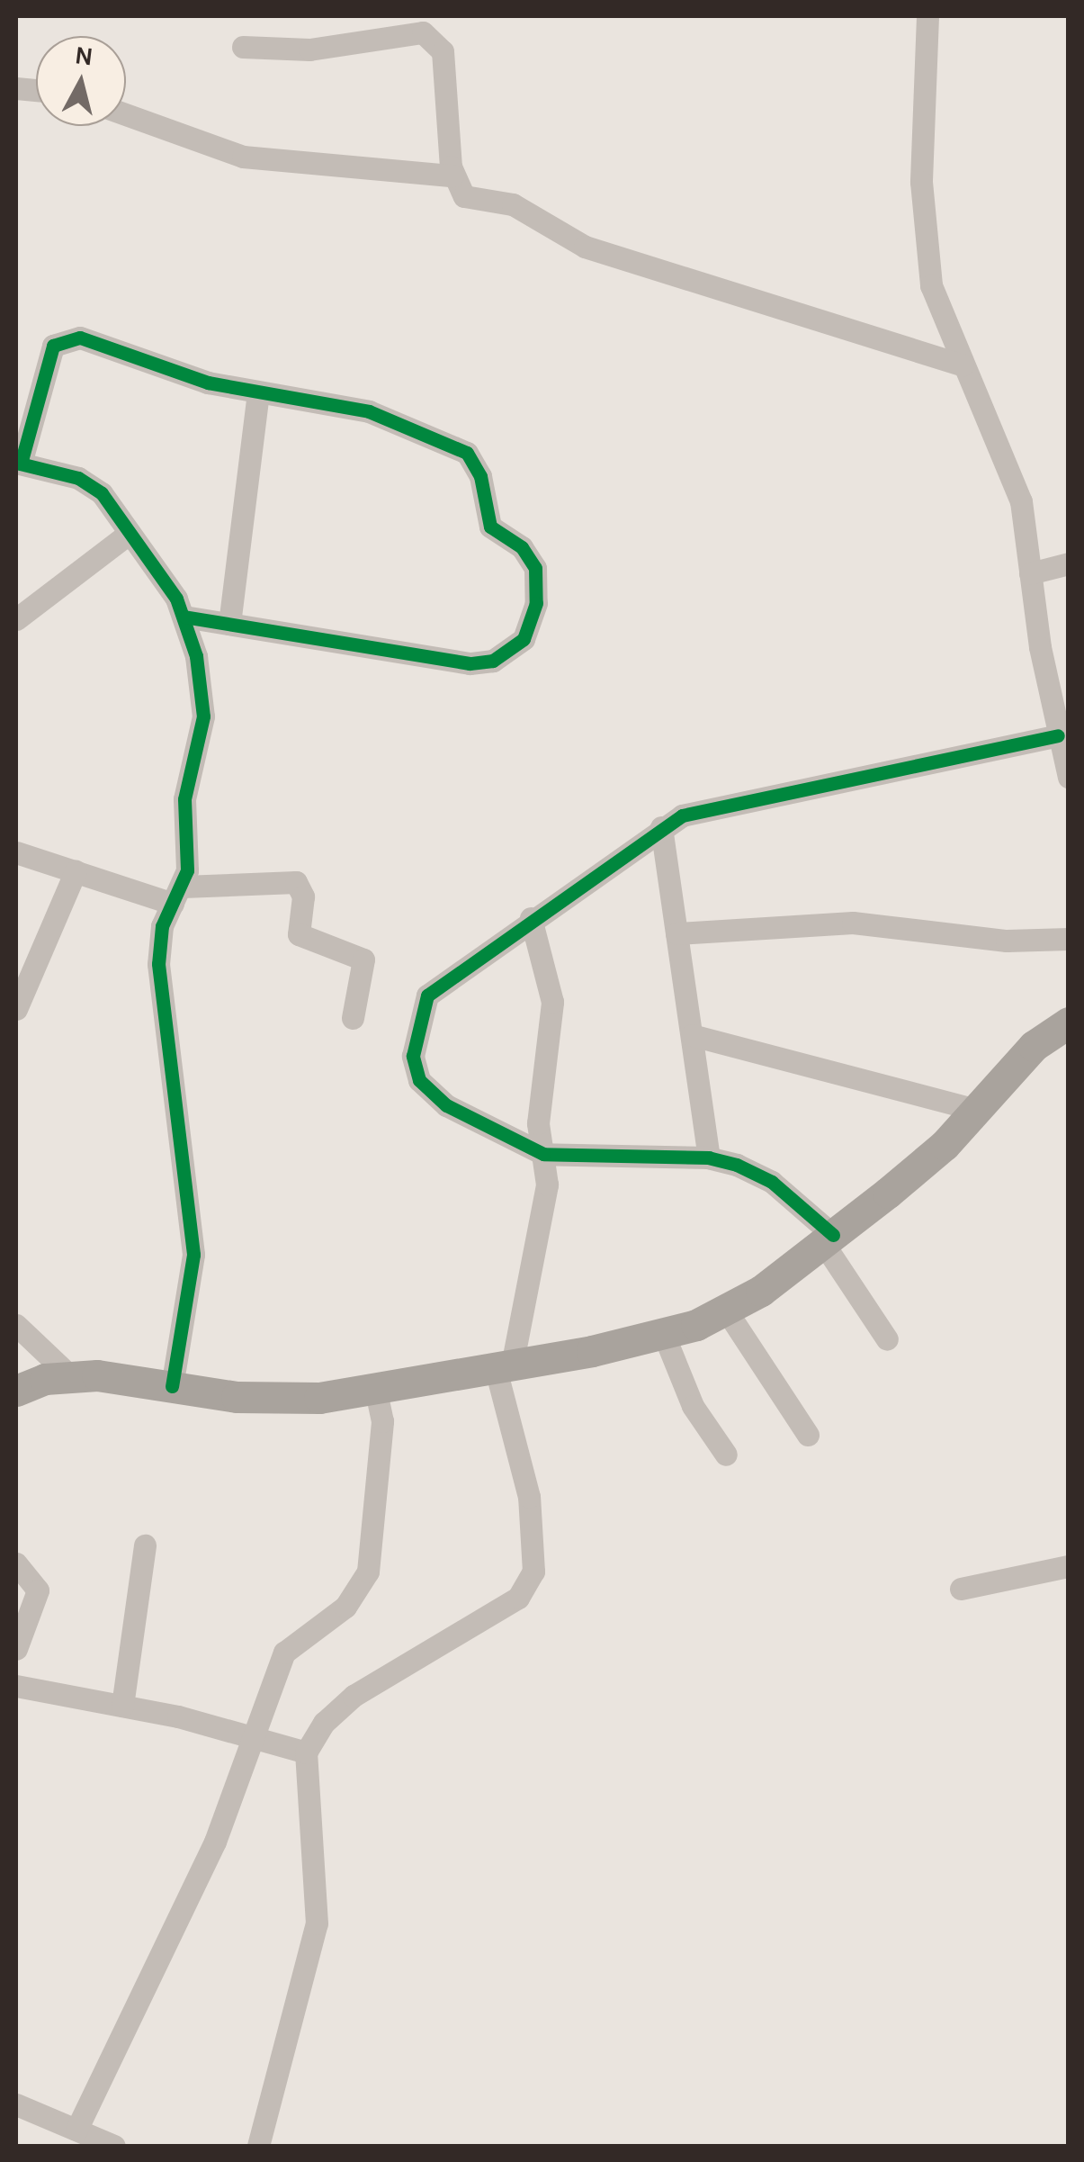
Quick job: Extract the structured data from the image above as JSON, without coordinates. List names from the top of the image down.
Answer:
{
  "north": "top"
}
